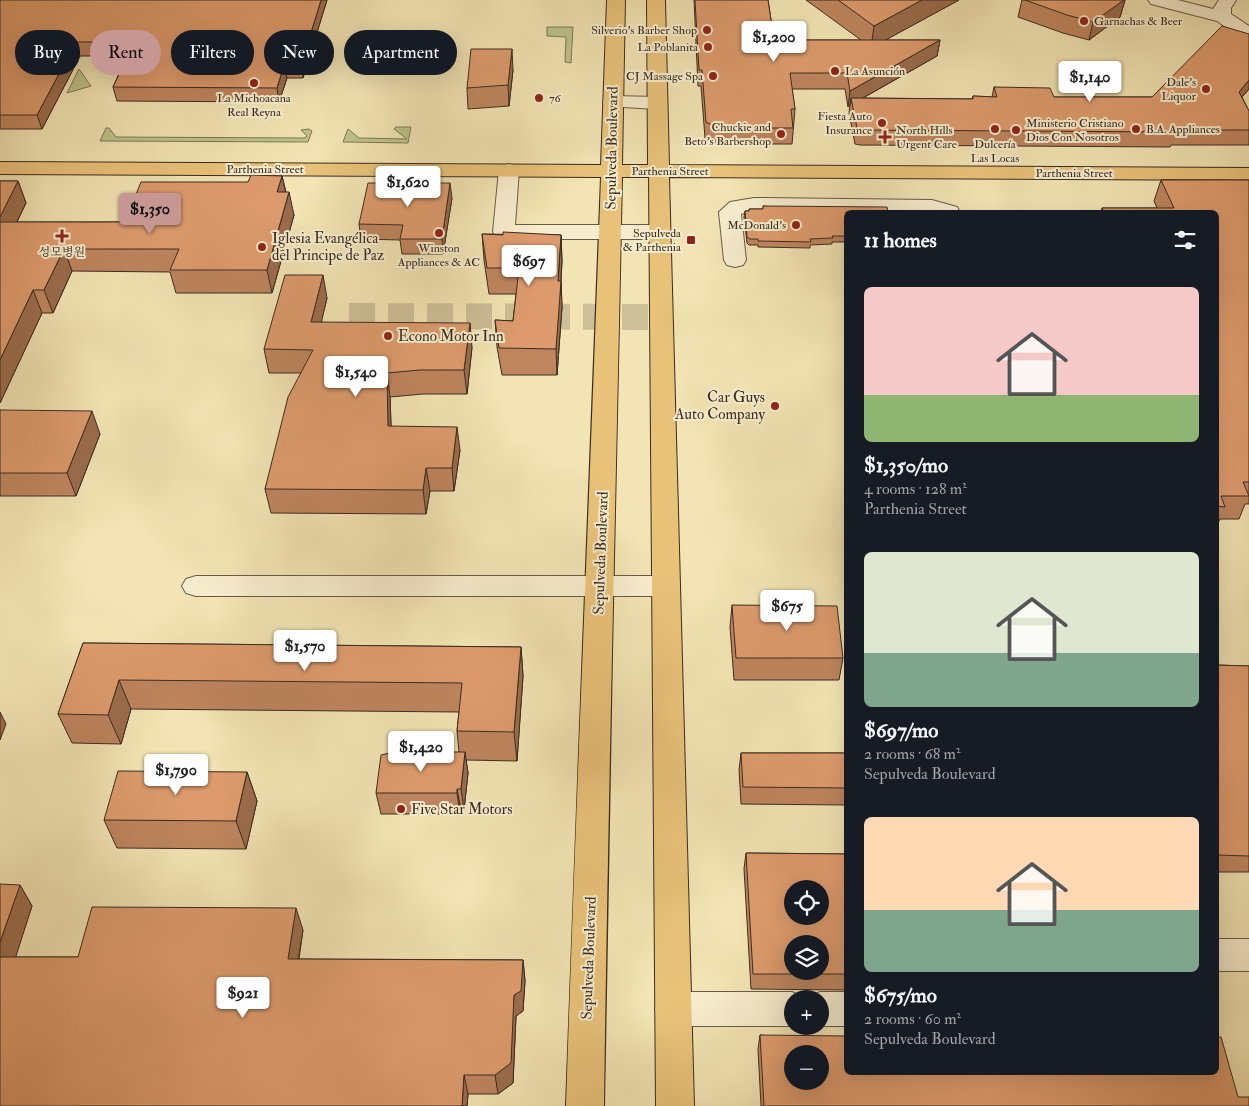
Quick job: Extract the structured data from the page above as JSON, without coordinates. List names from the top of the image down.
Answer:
{
  "streets": {
    "main road": ["Sepulveda Boulevard", "Parthenia Street"]
  },
  "crossings": [
    ["Sepulveda Boulevard", "Parthenia Street"]
  ],
  "places": {
    "other": [
      "Garnachas & Beer",
      "Silverio's Barber Shop",
      "La Poblanita",
      "La Asunción",
      "CJ Massage Spa",
      "La Michoacana Real Reyna",
      "Dale's Liquor",
      "76",
      "Fiesta Auto Insurance",
      "Dulcería Las Locas",
      "B.A. Appliances",
      "Ministerio Cristiano Dios Con Nosotros",
      "Chuckie and Beto's Barbershop",
      "McDonald's",
      "Winston Appliances & AC",
      "Iglesia Evangélica del Principe de Paz",
      "Econo Motor Inn",
      "Car Guys Auto Company",
      "Five Star Motors"
    ],
    "health": ["North Hills Urgent Care", "성모병원"],
    "transit": ["Sepulveda & Parthenia"]
  },
  "page": {
    "price": [
      "$1,200",
      "$1,140",
      "$1,620",
      "$1,350",
      "$697",
      "$1,540",
      "$675",
      "$1,570",
      "$1,420",
      "$1,790",
      "$921"
    ],
    "chip": [
      "Buy",
      "Rent",
      "Filters",
      "New",
      "Apartment"
    ],
    "heading": "11 homes",
    "list": [
      {
        "name": "$1,350/mo",
        "note": "4 rooms · 128 m² · Parthenia Street"
      },
      {
        "name": "$697/mo",
        "note": "2 rooms · 68 m² · Sepulveda Boulevard"
      },
      {
        "name": "$675/mo",
        "note": "2 rooms · 60 m² · Sepulveda Boulevard"
      }
    ],
    "map_buttons": ["+", "−"]
  }
}
